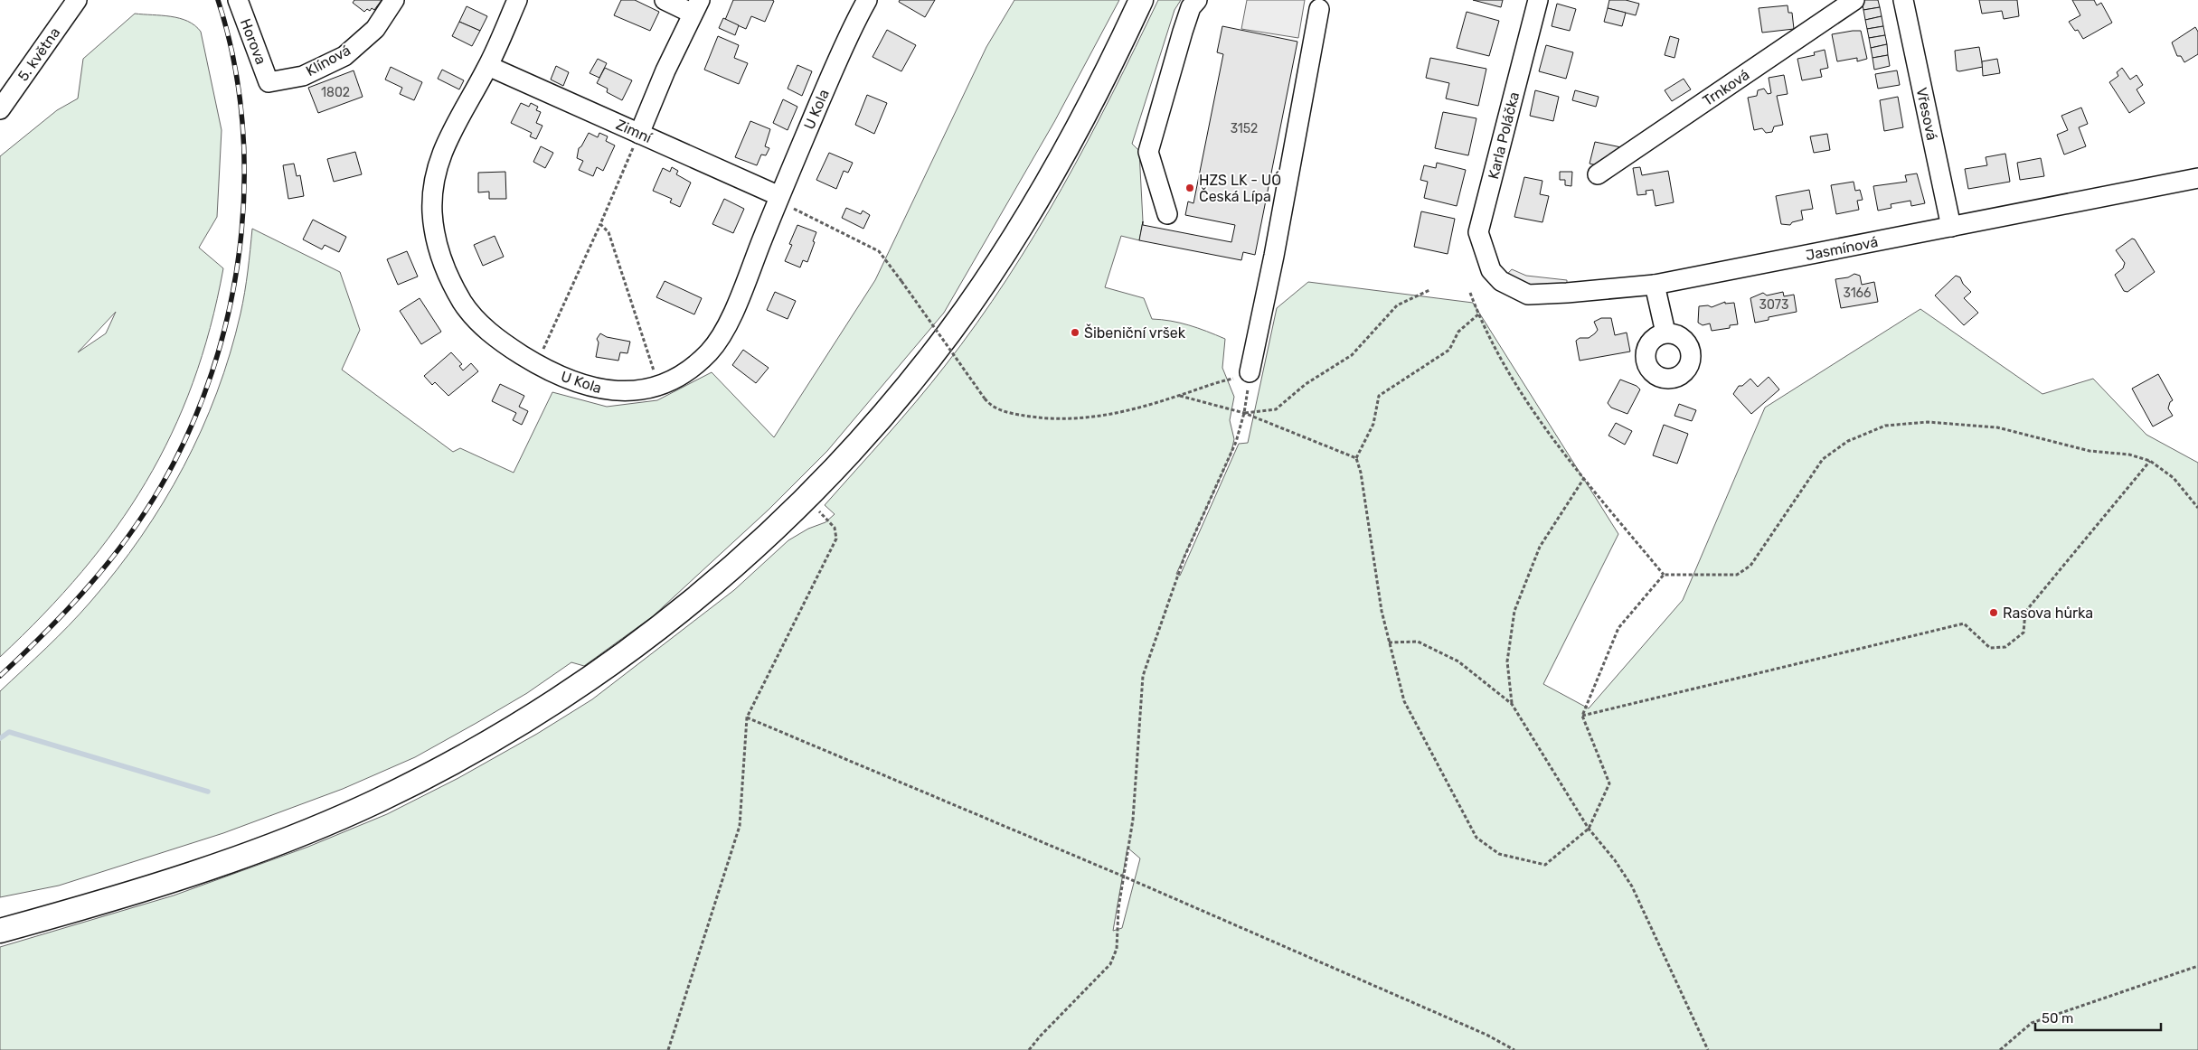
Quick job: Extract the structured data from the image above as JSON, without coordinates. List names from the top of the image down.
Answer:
{
  "streets": {
    "street": [
      "Horova",
      "5. května",
      "Klínová",
      "Trnková",
      "U Kola",
      "Vřesová",
      "Zimní",
      "Karla Poláčka",
      "Jasmínová"
    ]
  },
  "crossings": [
    ["Horova", "Klínová"],
    ["U Kola", "Zimní"],
    ["Vřesová", "Jasmínová"],
    ["Karla Poláčka", "Jasmínová"]
  ],
  "places": ["HZS LK - UÓ Česká Lípa", "Šibeniční vršek", "Rasova hůrka"],
  "house_numbers": [
    "1802",
    "3152",
    "3166",
    "3073"
  ],
  "scale_bar": "50 m"
}
